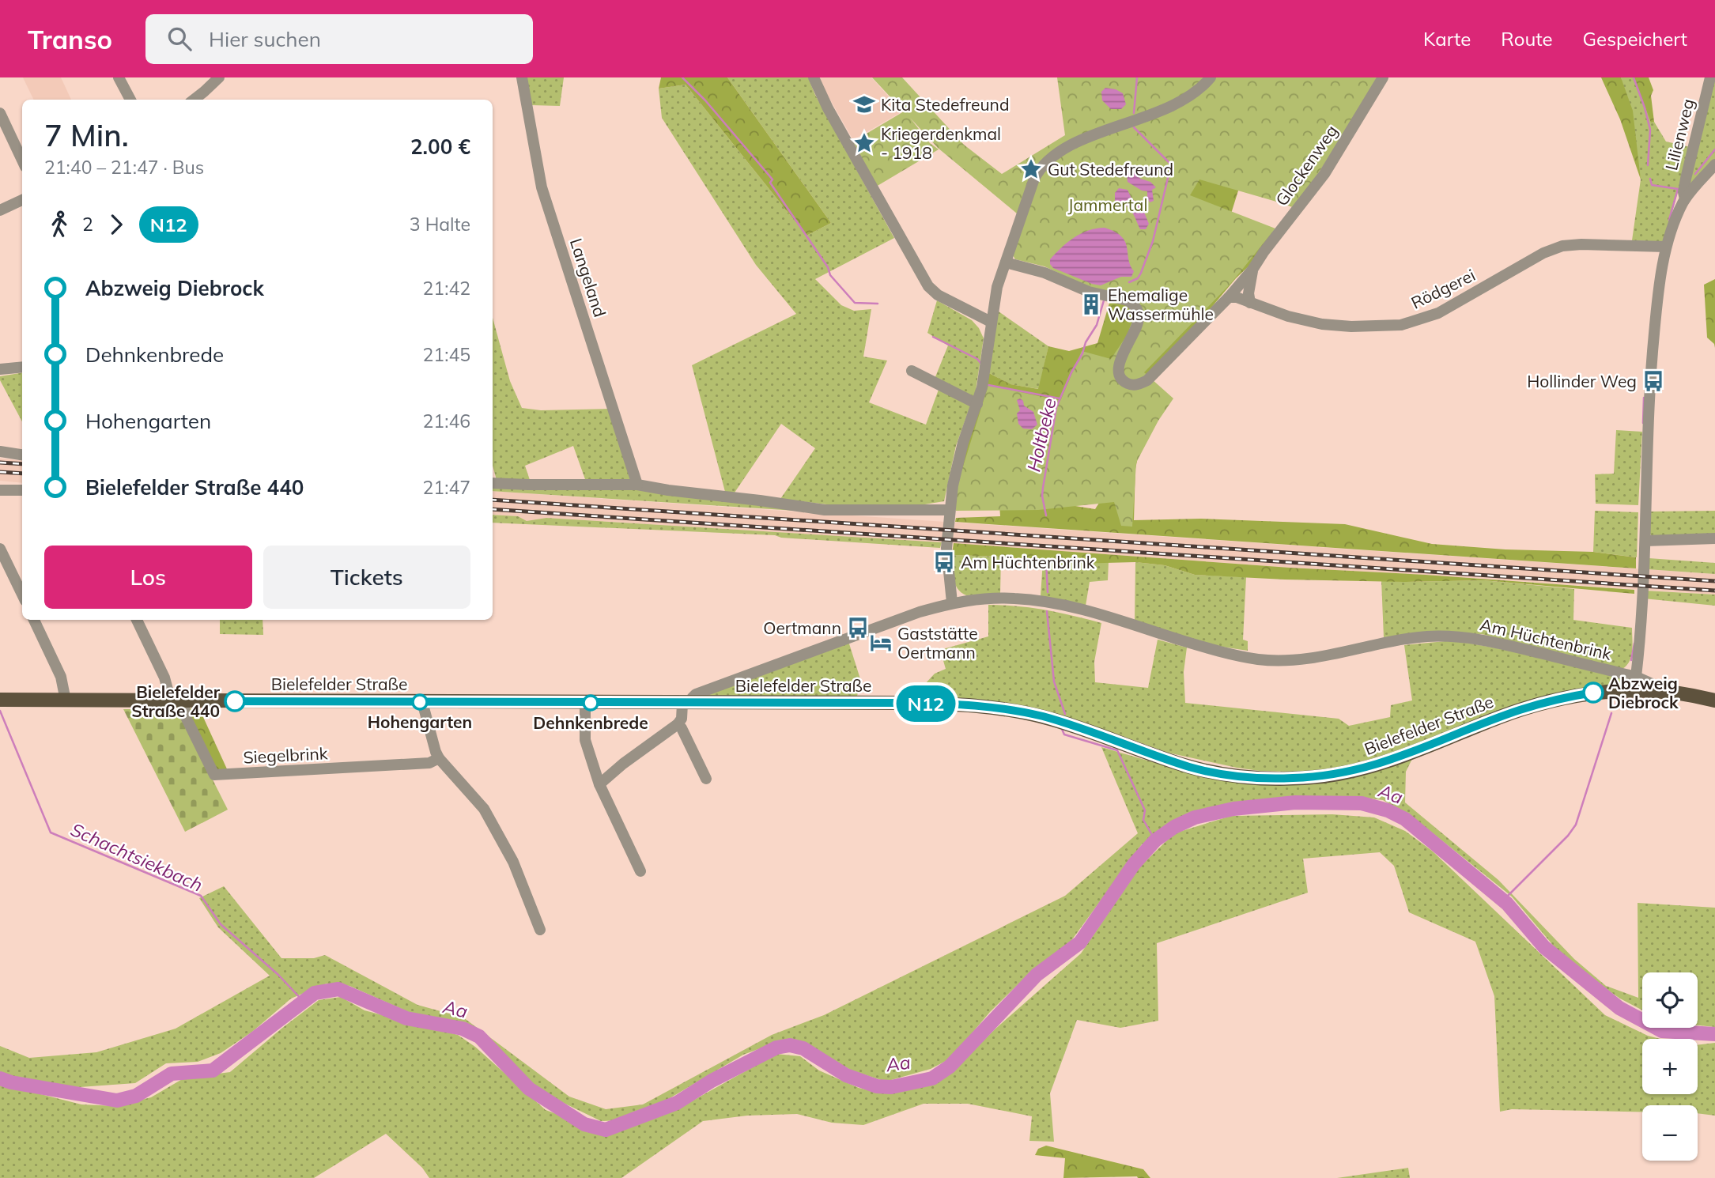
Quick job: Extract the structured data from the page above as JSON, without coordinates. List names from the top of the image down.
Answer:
{
  "streets": {
    "main road": ["Bielefelder Straße"],
    "street": [
      "Lilienweg",
      "Glockenweg",
      "Langeland",
      "Rödgerei",
      "Am Hüchtenbrink",
      "Siegelbrink"
    ]
  },
  "crossings": [
    ["Glockenweg", "Rödgerei"],
    ["Am Hüchtenbrink", "Bielefelder Straße"],
    ["Bielefelder Straße", "Siegelbrink"]
  ],
  "water": ["Holtbeke", "Aa", "Schachtsiekbach"],
  "parks": ["Jammertal"],
  "places": {
    "school or university": ["Kita Stedefreund"],
    "place": ["Kriegerdenkmal - 1918", "Gut Stedefreund"],
    "building": ["Ehemalige Wassermühle"],
    "bus stop": ["Hollinder Weg", "Am Hüchtenbrink", "Oertmann"],
    "hotel": ["Gaststätte Oertmann"],
    "other": [
      "Abzweig Diebrock",
      "Bielefelder Straße 440",
      "Hohengarten",
      "Dehnkenbrede"
    ]
  },
  "lines": ["bus line N12"],
  "page": {
    "header": "Transo",
    "search": "Hier suchen",
    "nav": ["Karte", "Route", "Gespeichert"],
    "on_map": "N12",
    "heading": ["7 Min.", "21:40 – 21:47 · Bus", "2.00 €"],
    "legs": ["2", "N12", "3 Halte"],
    "list": [
      {
        "name": "Abzweig Diebrock",
        "value": "21:42"
      },
      {
        "name": "Dehnkenbrede",
        "value": "21:45"
      },
      {
        "name": "Hohengarten",
        "value": "21:46"
      },
      {
        "name": "Bielefelder Straße 440",
        "value": "21:47"
      }
    ],
    "buttons": ["Los", "Tickets"],
    "map_buttons": ["+", "−"]
  }
}
